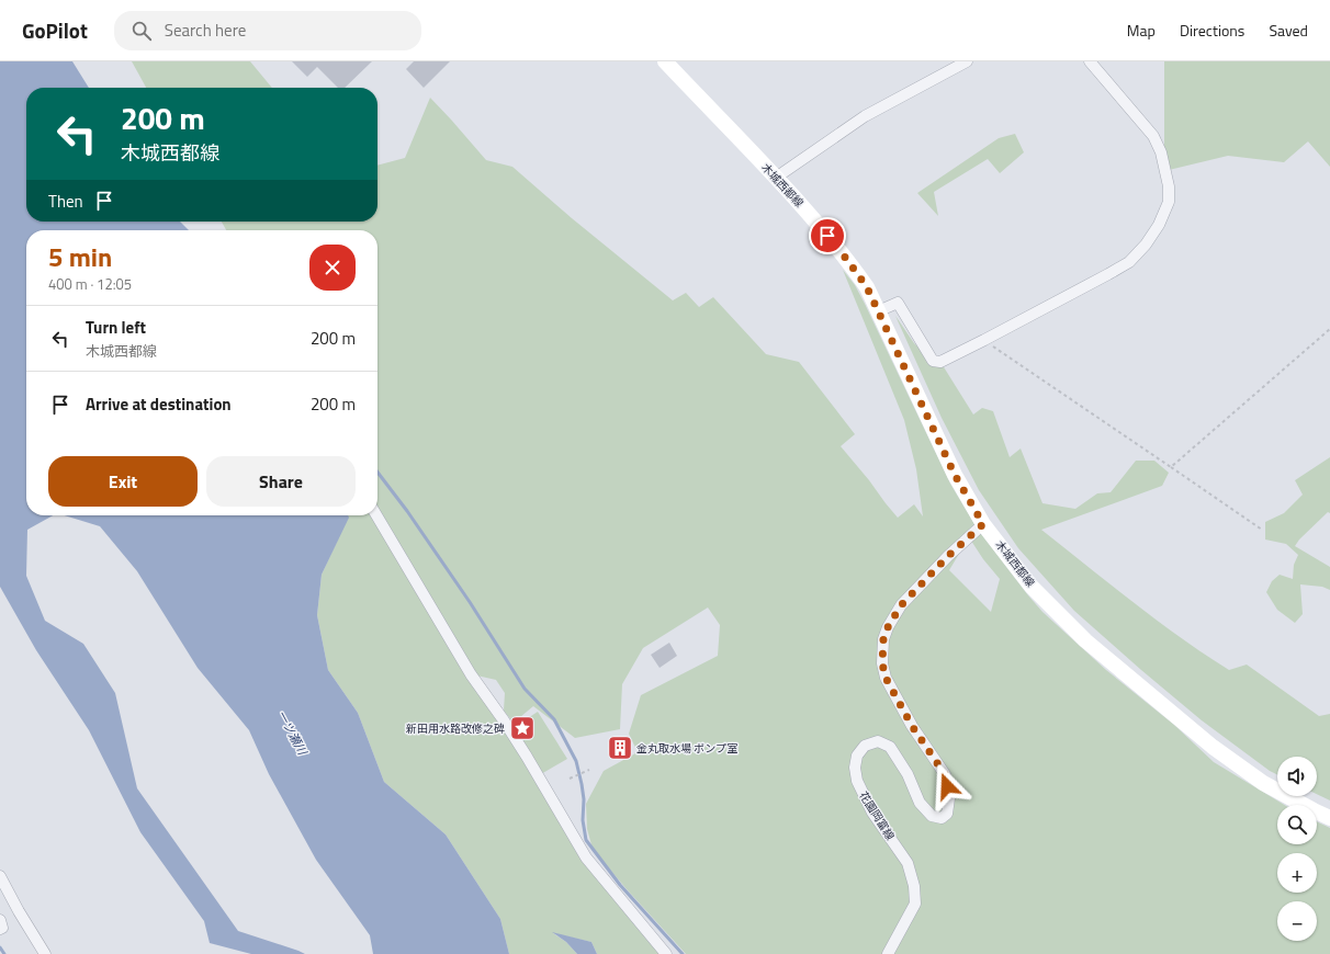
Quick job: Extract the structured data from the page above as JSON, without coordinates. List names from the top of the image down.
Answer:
{
  "streets": {
    "main road": ["木城西都線"],
    "street": ["花園岡富線"]
  },
  "crossings": [
    ["木城西都線", "花園岡富線"]
  ],
  "water": ["一ツ瀬川"],
  "places": {
    "place": ["新田用水路改修之碑"],
    "building": ["金丸取水場 ポンプ室"]
  },
  "page": {
    "header": "GoPilot",
    "search": "Search here",
    "nav": ["Map", "Directions", "Saved"],
    "turn": ["200 m", "木城西都線"],
    "then": "Then",
    "heading": ["5 min", "400 m · 12:05"],
    "list": [
      {
        "name": "Turn left",
        "note": "木城西都線",
        "value": "200 m"
      },
      {
        "name": "Arrive at destination",
        "value": "200 m"
      }
    ],
    "buttons": ["Exit", "Share"],
    "map_buttons": ["+", "−"]
  }
}
